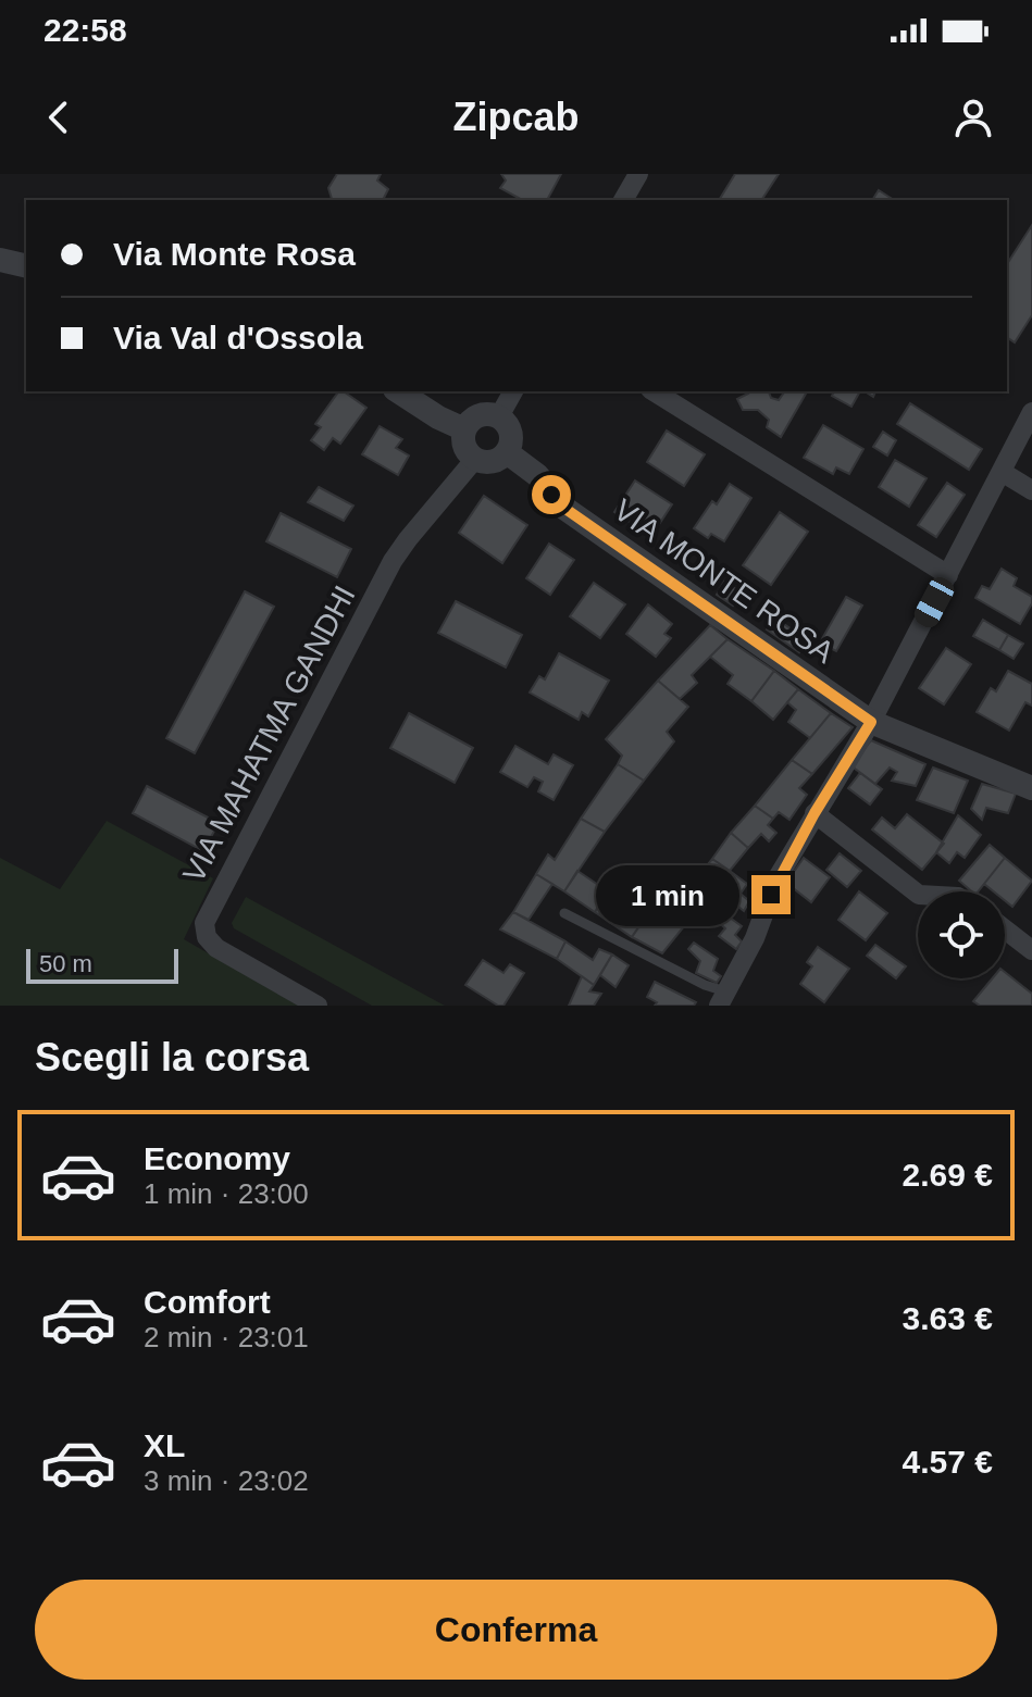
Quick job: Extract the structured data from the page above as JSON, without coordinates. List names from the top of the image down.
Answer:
{
  "streets": {
    "street": ["VIA MONTE ROSA", "VIA MAHATMA GANDHI"]
  },
  "crossings": [
    ["VIA MONTE ROSA", "VIA MAHATMA GANDHI"]
  ],
  "scale_bar": "50 m",
  "page": {
    "status": "22:58",
    "header": "Zipcab",
    "banner": ["Via Monte Rosa", "Via Val d'Ossola"],
    "bubble": "1 min",
    "scale": "50 m",
    "heading": "Scegli la corsa",
    "list": [
      {
        "name": "Economy",
        "note": "1 min · 23:00",
        "value": "2.69 €"
      },
      {
        "name": "Comfort",
        "note": "2 min · 23:01",
        "value": "3.63 €"
      },
      {
        "name": "XL",
        "note": "3 min · 23:02",
        "value": "4.57 €"
      }
    ],
    "buttons": "Conferma"
  }
}
